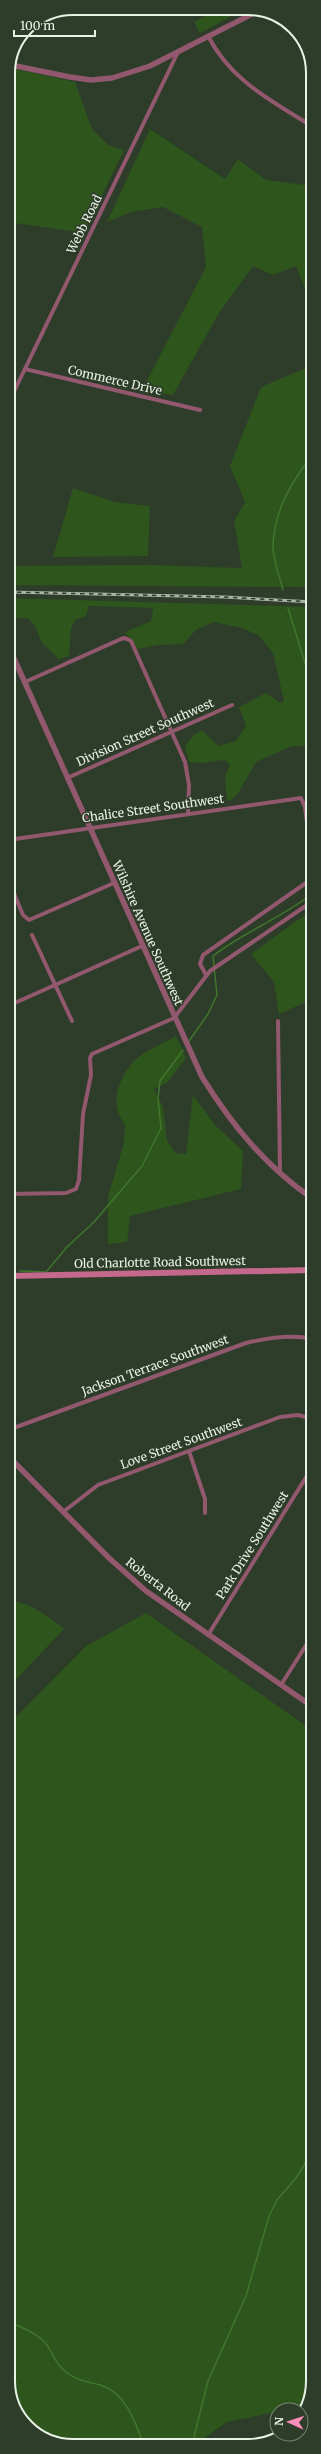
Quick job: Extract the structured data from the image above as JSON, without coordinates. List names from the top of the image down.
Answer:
{
  "streets": {
    "main road": ["Old Charlotte Road Southwest"],
    "street": [
      "Webb Road",
      "Commerce Drive",
      "Division Street Southwest",
      "Chalice Street Southwest",
      "Wilshire Avenue Southwest",
      "Jackson Terrace Southwest",
      "Love Street Southwest",
      "Park Drive Southwest",
      "Roberta Road"
    ]
  },
  "crossings": [
    ["Webb Road", "Commerce Drive"],
    ["Division Street Southwest", "Wilshire Avenue Southwest"],
    ["Chalice Street Southwest", "Wilshire Avenue Southwest"],
    ["Love Street Southwest", "Roberta Road"],
    ["Park Drive Southwest", "Roberta Road"]
  ],
  "scale_bar": "100 m",
  "north": "left"
}
